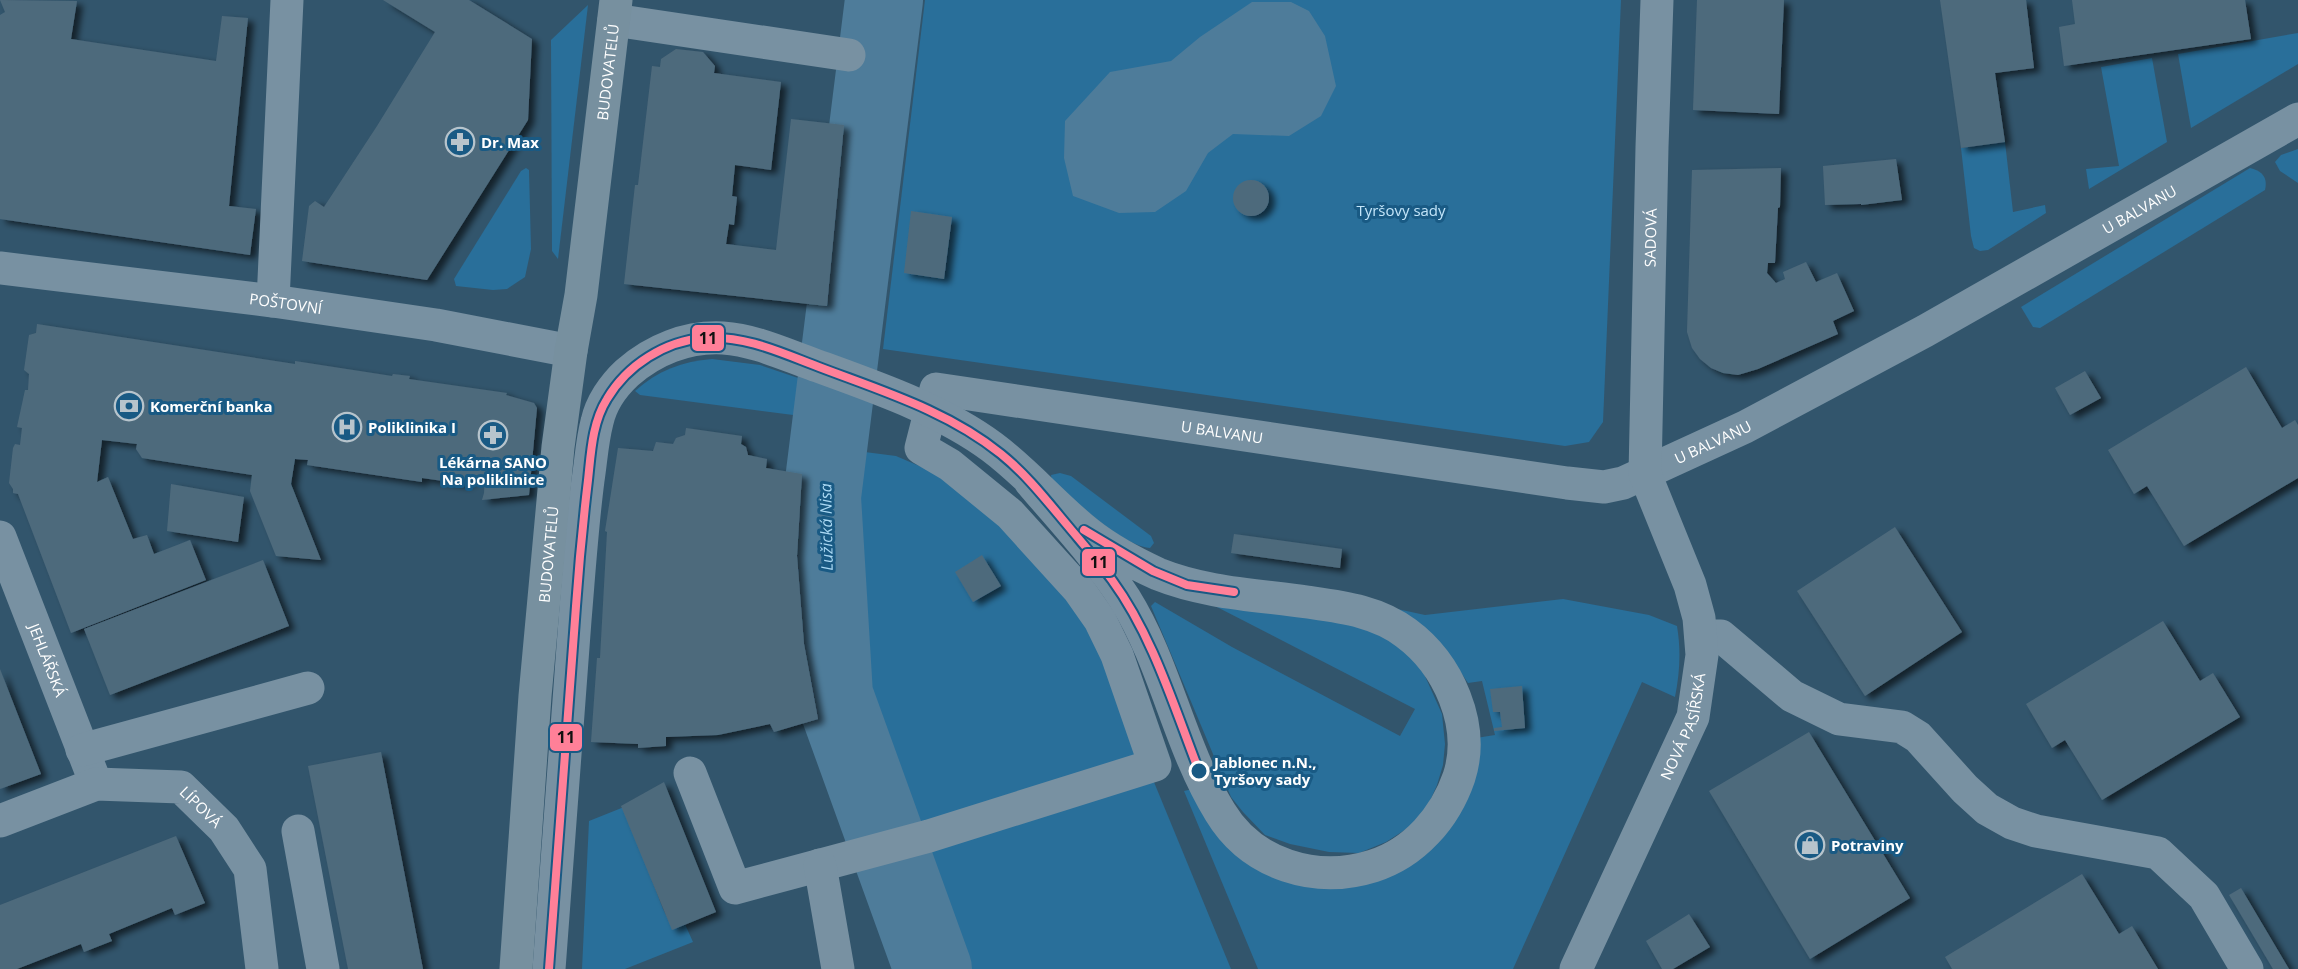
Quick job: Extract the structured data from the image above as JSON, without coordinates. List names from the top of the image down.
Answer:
{
  "streets": {
    "main road": ["BUDOVATELŮ"],
    "street": [
      "U BALVANU",
      "SADOVÁ",
      "POŠTOVNÍ",
      "JEHLÁŘSKÁ",
      "NOVÁ PASÍŘSKÁ",
      "LÍPOVÁ"
    ]
  },
  "crossings": [
    ["BUDOVATELŮ", "POŠTOVNÍ"],
    ["U BALVANU", "SADOVÁ"],
    ["U BALVANU", "NOVÁ PASÍŘSKÁ"],
    ["SADOVÁ", "NOVÁ PASÍŘSKÁ"],
    ["JEHLÁŘSKÁ", "LÍPOVÁ"]
  ],
  "water": ["Lužická Nisa"],
  "parks": ["Tyršovy sady"],
  "places": {
    "pharmacy": ["Dr. Max", "Lékárna SANO Na poliklinice"],
    "bank": ["Komerční banka"],
    "hospital": ["Poliklinika I"],
    "other": ["Jablonec n.N., Tyršovy sady"],
    "shop": ["Potraviny"]
  },
  "lines": ["transit line 11"]
}
